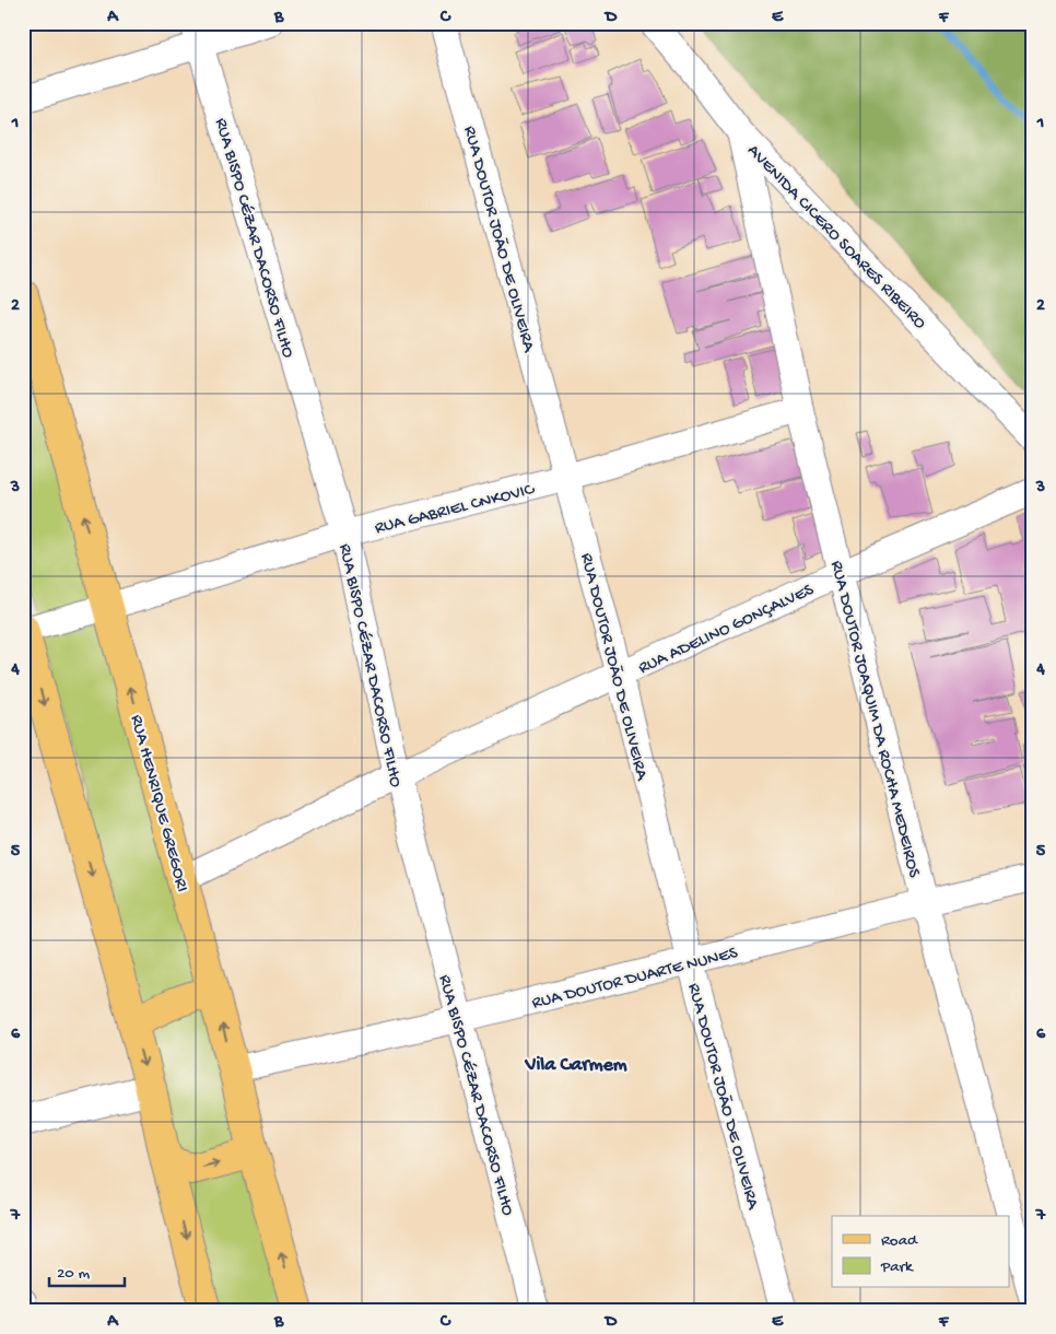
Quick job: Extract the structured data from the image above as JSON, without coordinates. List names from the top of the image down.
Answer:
{
  "streets": {
    "main road": ["RUA HENRIQUE GREGORI"],
    "street": [
      "AVENIDA CICERO SOARES RIBEIRO",
      "RUA BISPO CÉZAR DACORSO FILHO",
      "RUA DOUTOR JOÃO DE OLIVEIRA",
      "RUA GABRIEL CNKOVIC",
      "RUA ADELINO GONÇALVES",
      "RUA DOUTOR JOAQUIM DA ROCHA MEDEIROS",
      "RUA DOUTOR DUARTE NUNES"
    ]
  },
  "crossings": [
    ["AVENIDA CICERO SOARES RIBEIRO", "RUA DOUTOR JOAQUIM DA ROCHA MEDEIROS"],
    ["RUA BISPO CÉZAR DACORSO FILHO", "RUA GABRIEL CNKOVIC"],
    ["RUA BISPO CÉZAR DACORSO FILHO", "RUA ADELINO GONÇALVES"],
    ["RUA BISPO CÉZAR DACORSO FILHO", "RUA DOUTOR DUARTE NUNES"],
    ["RUA DOUTOR JOÃO DE OLIVEIRA", "RUA GABRIEL CNKOVIC"],
    ["RUA DOUTOR JOÃO DE OLIVEIRA", "RUA ADELINO GONÇALVES"],
    ["RUA DOUTOR JOÃO DE OLIVEIRA", "RUA DOUTOR DUARTE NUNES"],
    ["RUA GABRIEL CNKOVIC", "RUA DOUTOR JOAQUIM DA ROCHA MEDEIROS"],
    ["RUA GABRIEL CNKOVIC", "RUA HENRIQUE GREGORI"],
    ["RUA ADELINO GONÇALVES", "RUA DOUTOR JOAQUIM DA ROCHA MEDEIROS"],
    ["RUA ADELINO GONÇALVES", "RUA HENRIQUE GREGORI"],
    ["RUA DOUTOR JOAQUIM DA ROCHA MEDEIROS", "RUA DOUTOR DUARTE NUNES"],
    ["RUA HENRIQUE GREGORI", "RUA DOUTOR DUARTE NUNES"]
  ],
  "districts": ["Vila Carmem"],
  "legend": ["Road", "Park"],
  "scale_bar": "20 m",
  "grid": {
    "columns": [
      "A",
      "B",
      "C",
      "D",
      "E",
      "F"
    ],
    "rows": [
      "1",
      "2",
      "3",
      "4",
      "5",
      "6",
      "7"
    ]
  }
}
